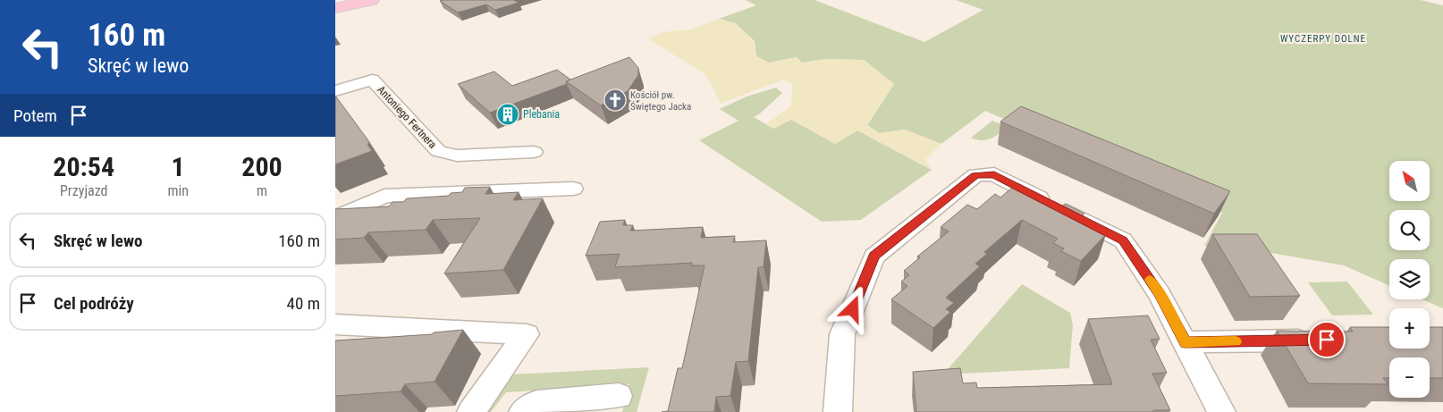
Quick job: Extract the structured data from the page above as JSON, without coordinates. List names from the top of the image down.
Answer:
{
  "streets": {
    "street": ["Antoniego Fertnera"]
  },
  "districts": ["WYCZERPY DOLNE"],
  "places": {
    "church": ["Kościół pw. Świętego Jacka"],
    "building": ["Plebania"]
  },
  "north": "top left",
  "page": {
    "turn": ["160 m", "Skręć w lewo"],
    "then": "Potem",
    "eta": [
      "20:54",
      "Przyjazd",
      "1",
      "min",
      "200",
      "m"
    ],
    "map_buttons": ["+", "−"],
    "list": [
      {
        "name": "Skręć w lewo",
        "value": "160 m"
      },
      {
        "name": "Cel podróży",
        "value": "40 m"
      }
    ]
  }
}
